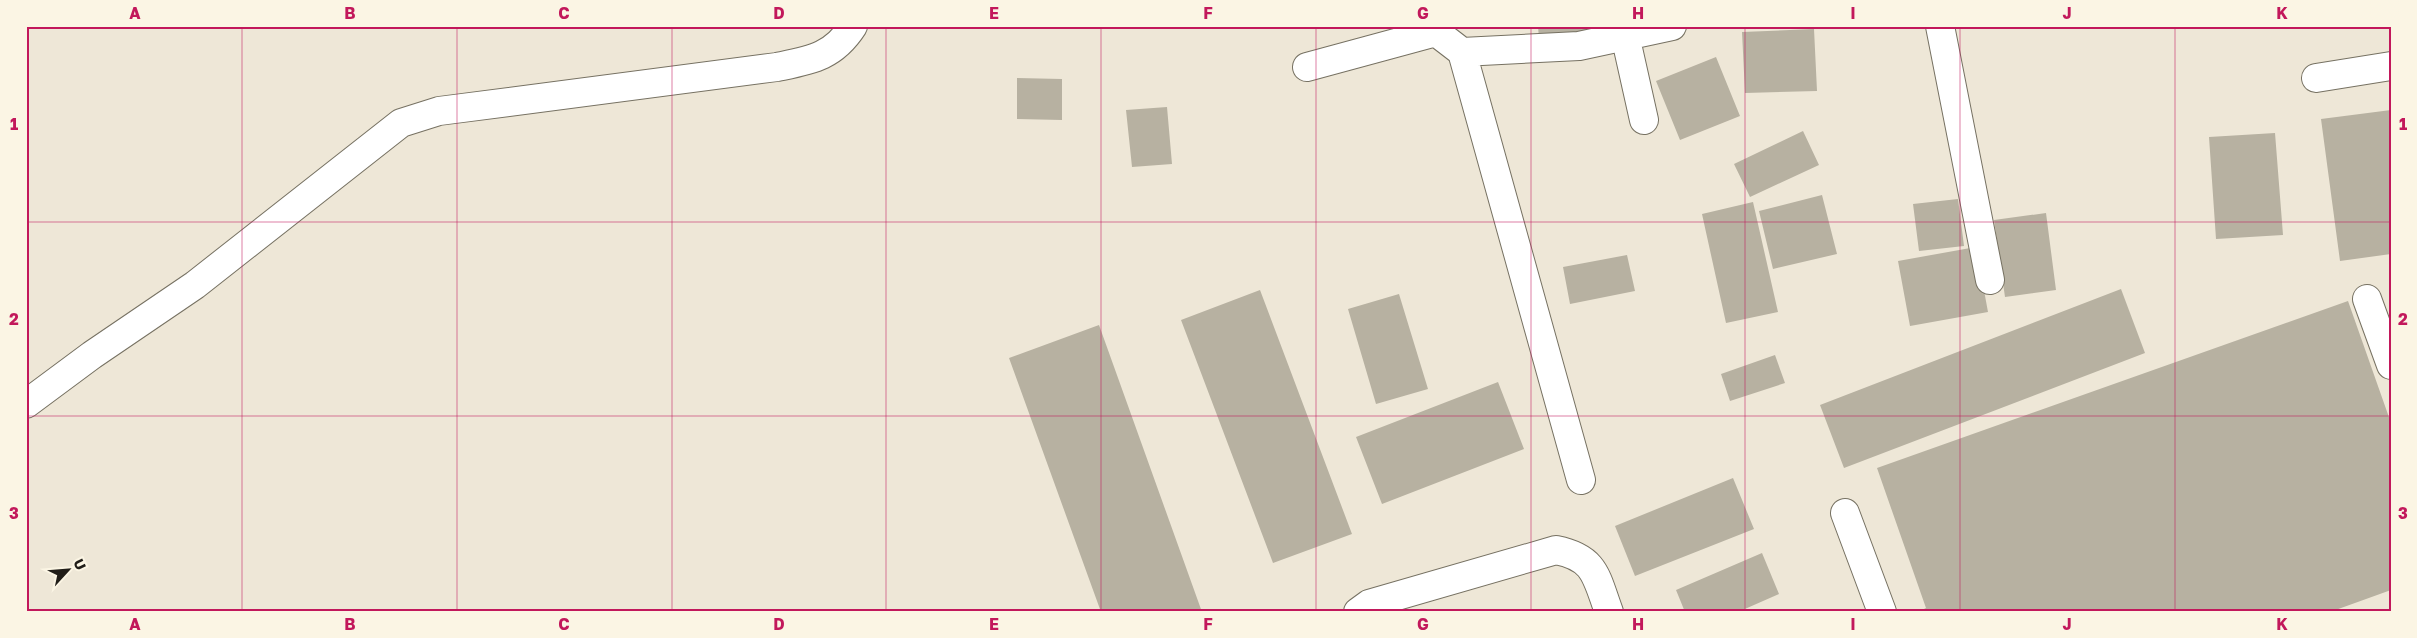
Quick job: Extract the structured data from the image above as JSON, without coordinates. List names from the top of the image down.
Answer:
{
  "north": "top right",
  "grid": {
    "columns": [
      "A",
      "B",
      "C",
      "D",
      "E",
      "F",
      "G",
      "H",
      "I",
      "J",
      "K"
    ],
    "rows": ["1", "2", "3"]
  }
}
